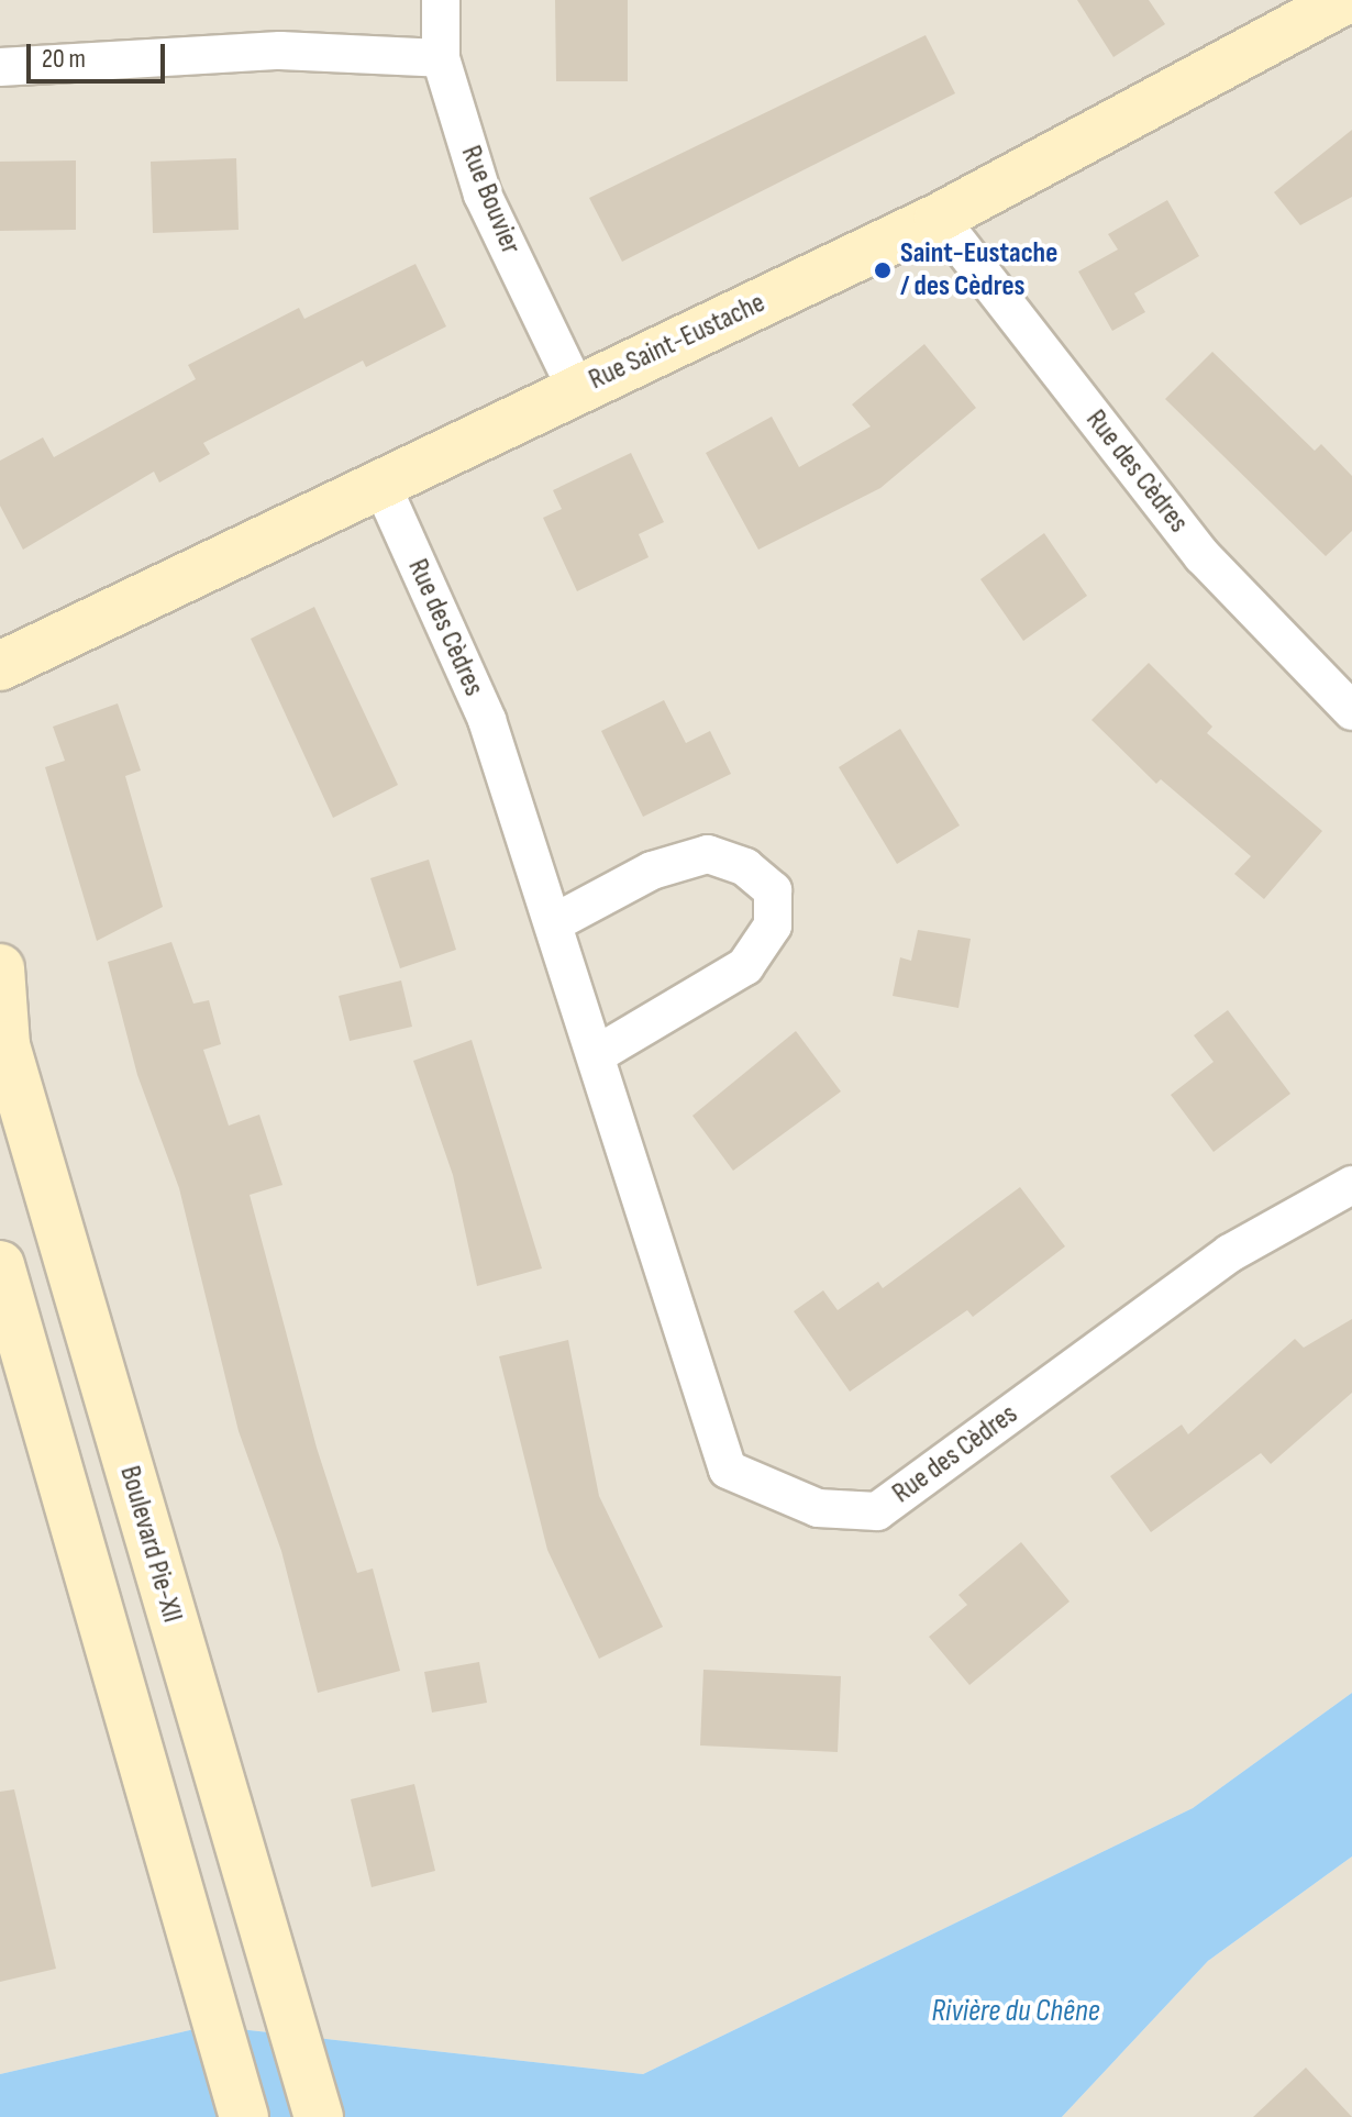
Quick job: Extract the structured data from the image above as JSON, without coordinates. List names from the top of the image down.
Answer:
{
  "streets": {
    "street": [
      "Rue Bouvier",
      "Rue Saint-Eustache",
      "Rue des Cèdres",
      "Boulevard Pie-XII"
    ]
  },
  "crossings": [
    ["Rue Bouvier", "Rue Saint-Eustache"],
    ["Rue Saint-Eustache", "Rue des Cèdres"]
  ],
  "water": ["Rivière du Chêne"],
  "places": ["Saint-Eustache / des Cèdres"],
  "scale_bar": "20 m"
}
